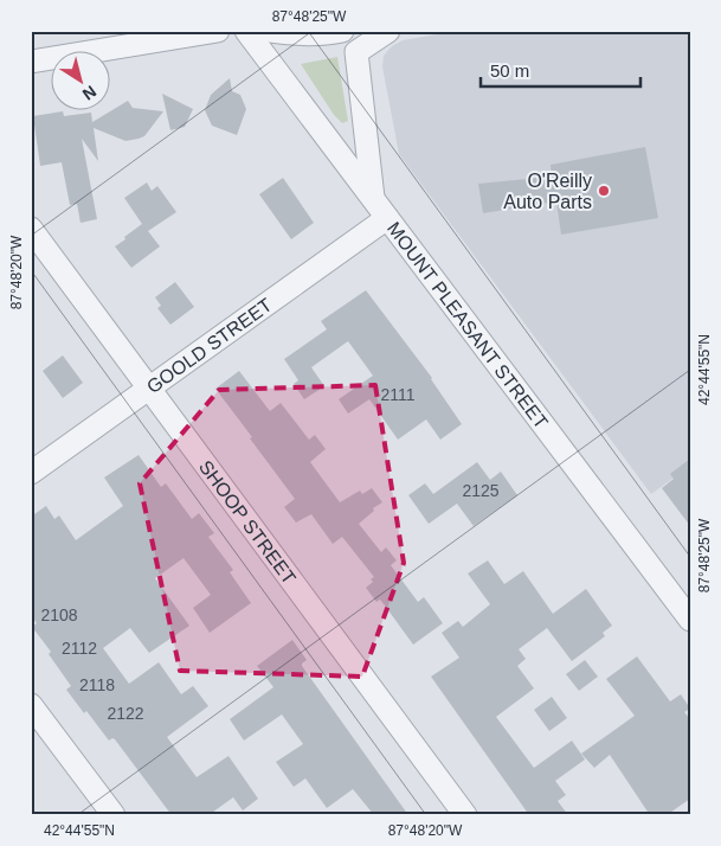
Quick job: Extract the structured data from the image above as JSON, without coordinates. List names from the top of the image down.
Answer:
{
  "streets": {
    "street": ["MOUNT PLEASANT STREET", "GOOLD STREET", "SHOOP STREET"]
  },
  "crossings": [
    ["MOUNT PLEASANT STREET", "GOOLD STREET"],
    ["GOOLD STREET", "SHOOP STREET"]
  ],
  "places": ["O'Reilly Auto Parts"],
  "house_numbers": [
    "2111",
    "2125",
    "2108",
    "2112",
    "2118",
    "2122"
  ],
  "scale_bar": "50 m",
  "north": "bottom right",
  "coordinates": ["87°48'25\"W", "87°48'20\"W", "42°44'55\"N"]
}
